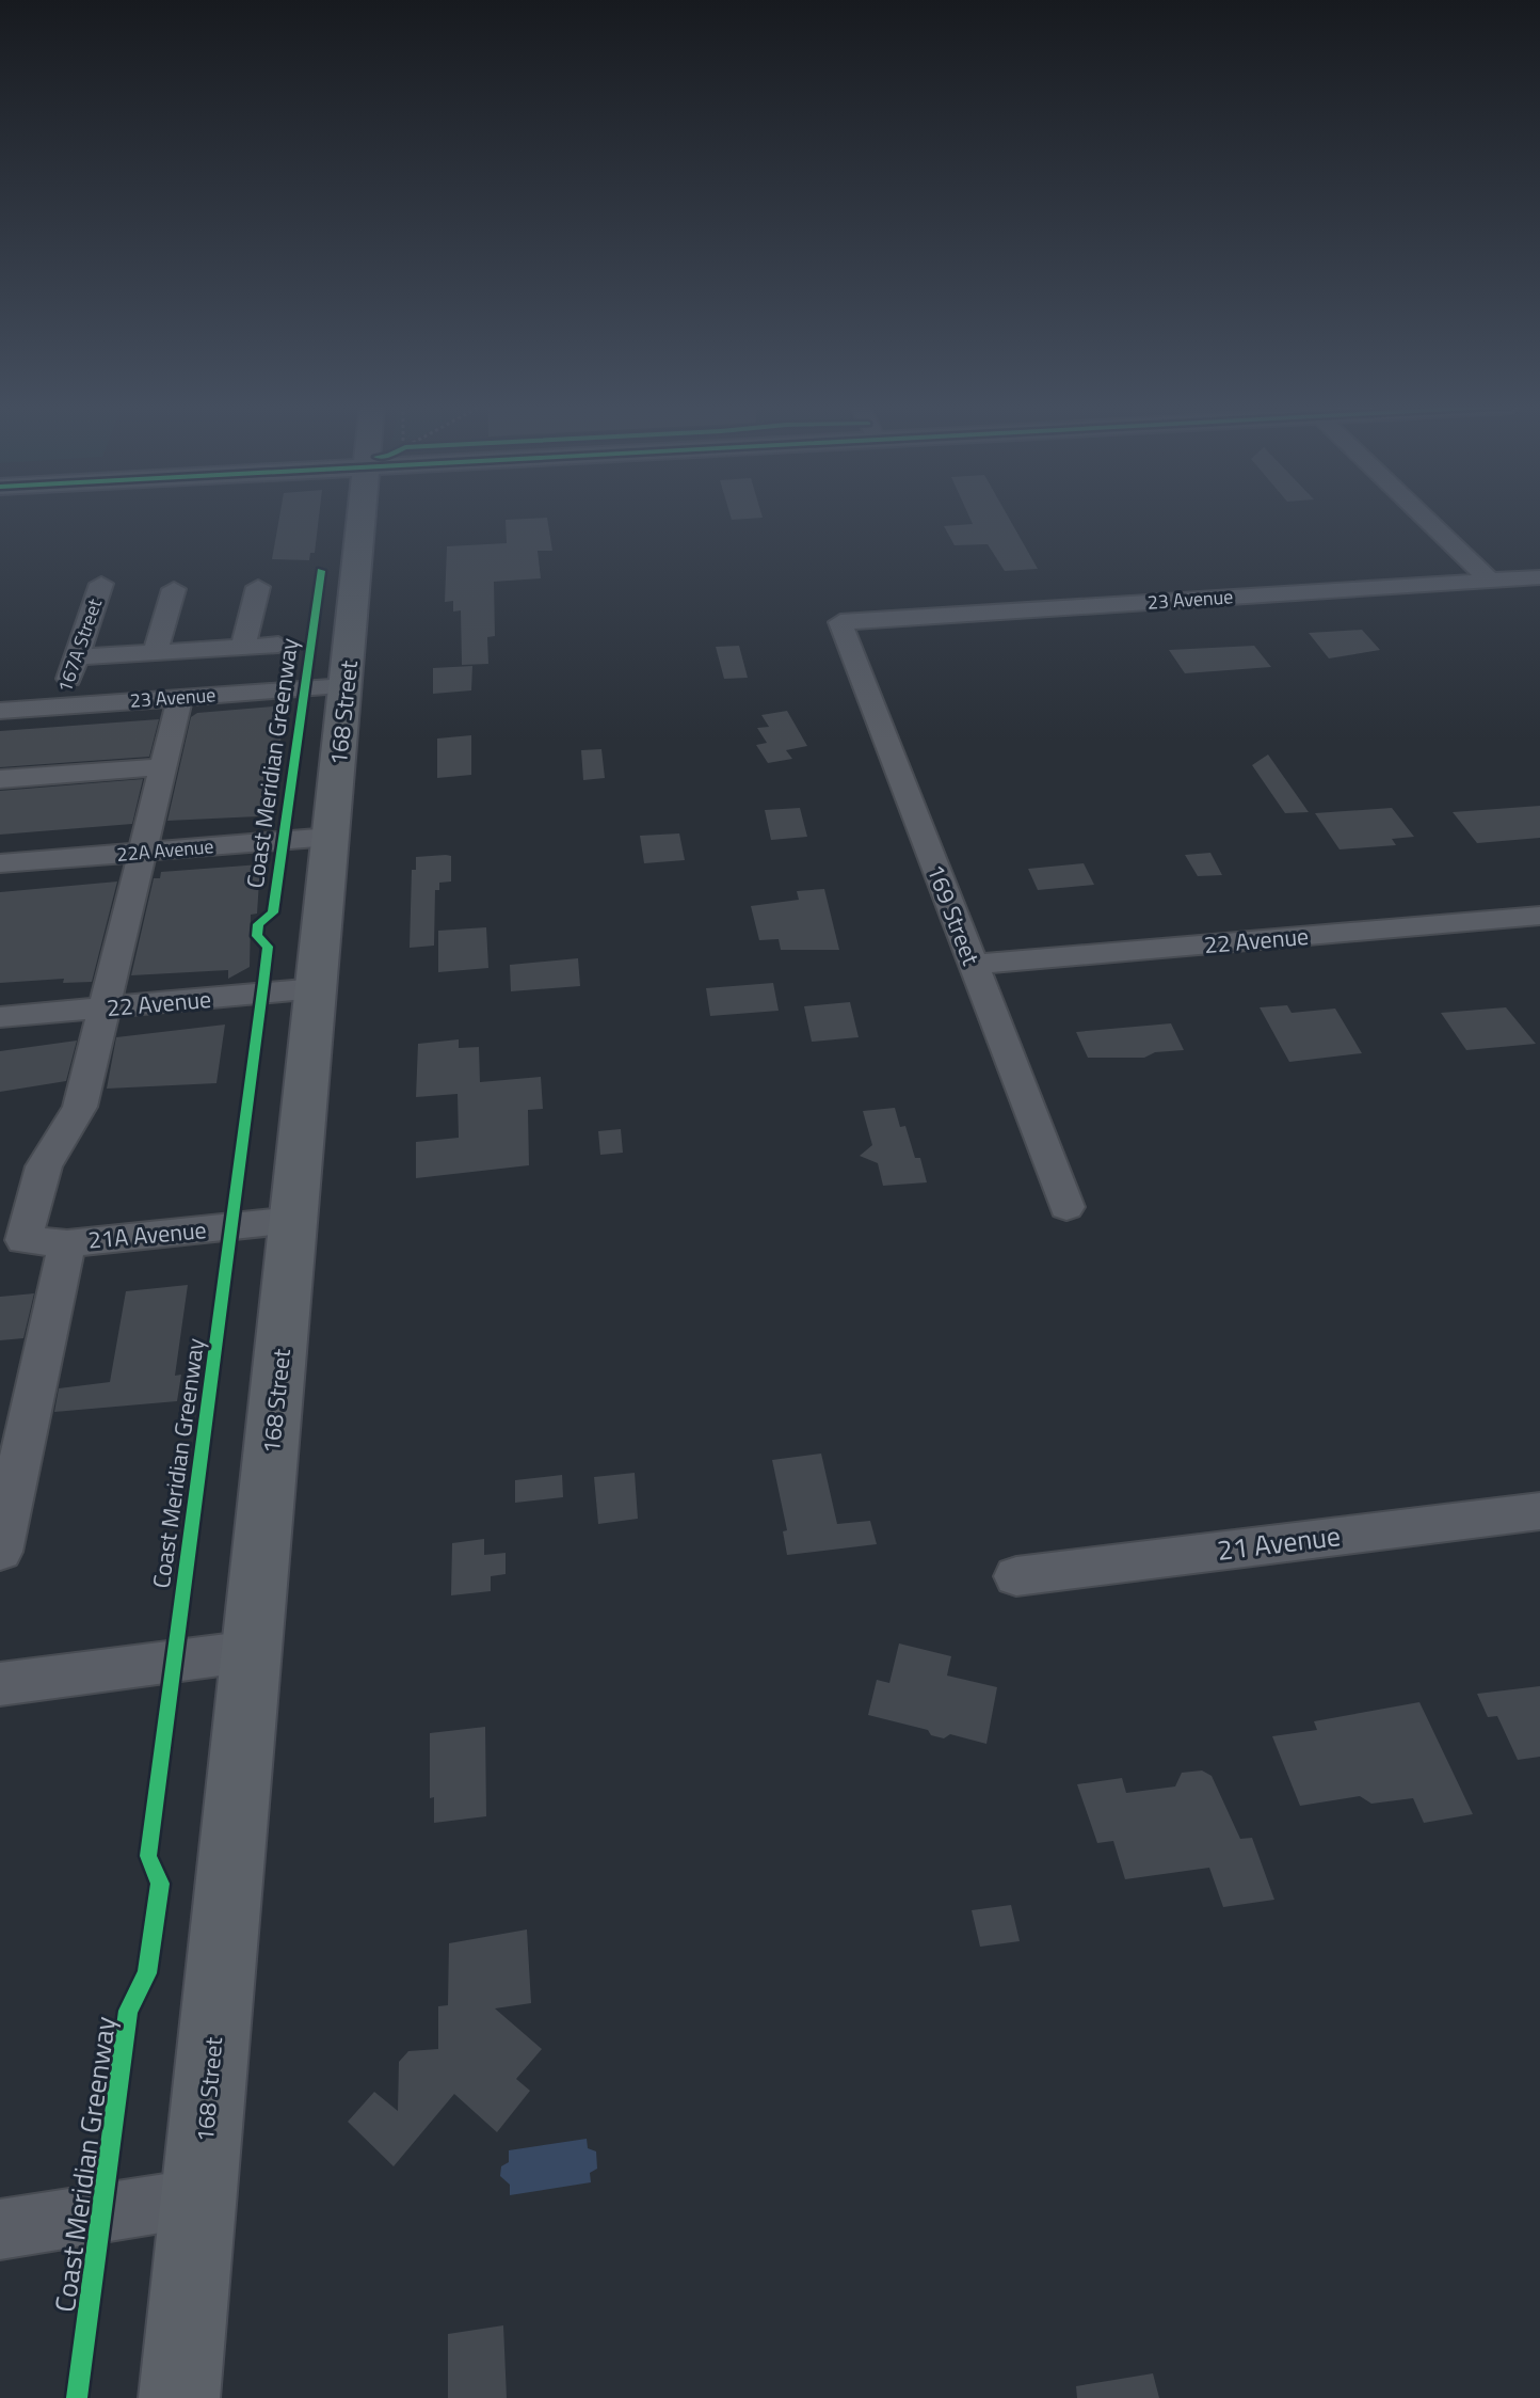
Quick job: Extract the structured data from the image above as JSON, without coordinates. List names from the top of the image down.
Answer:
{
  "streets": {
    "main road": ["168 Street"],
    "street": [
      "23 Avenue",
      "167A Street",
      "22A Avenue",
      "169 Street",
      "22 Avenue",
      "21A Avenue",
      "21 Avenue"
    ],
    "cycle path": ["Coast Meridian Greenway"]
  },
  "crossings": [
    ["23 Avenue", "167A Street"],
    ["23 Avenue", "168 Street"],
    ["23 Avenue", "169 Street"],
    ["168 Street", "22A Avenue"],
    ["168 Street", "22 Avenue"],
    ["168 Street", "21A Avenue"],
    ["169 Street", "22 Avenue"]
  ]
}
